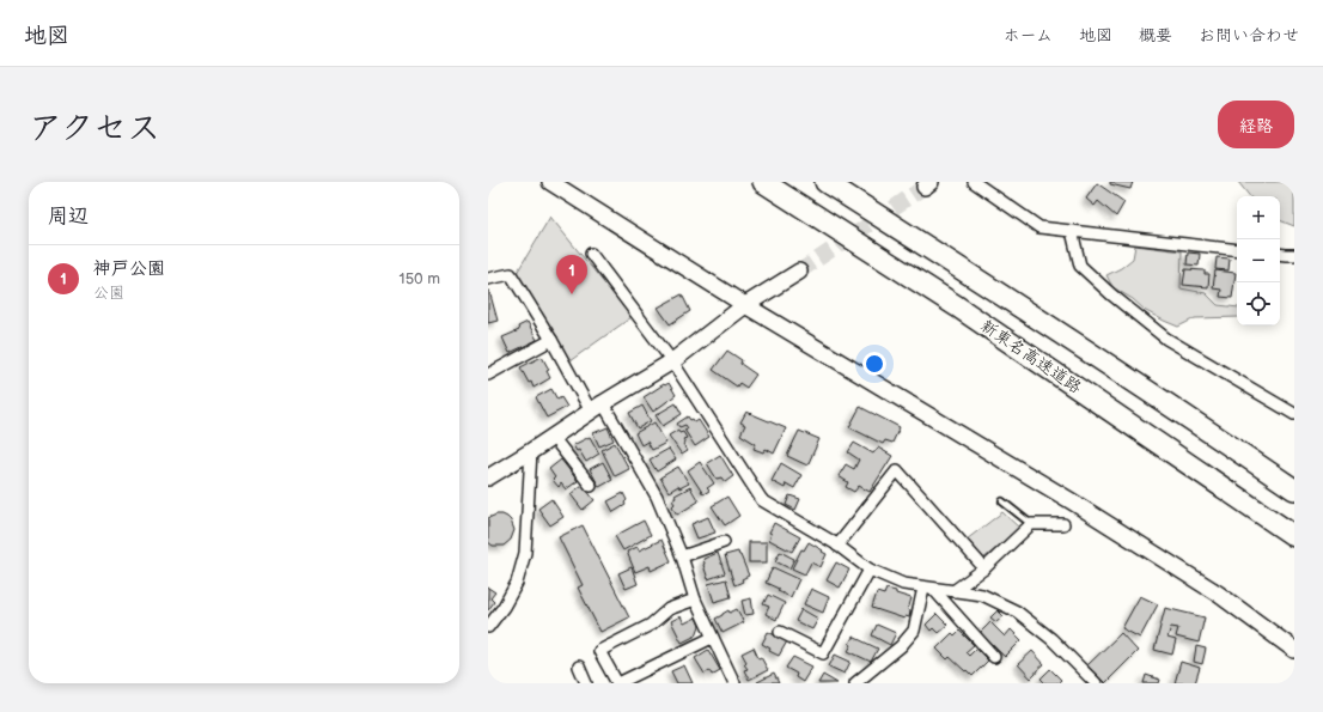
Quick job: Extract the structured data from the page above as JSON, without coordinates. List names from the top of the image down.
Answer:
{
  "streets": {
    "highway": ["新東名高速道路"]
  },
  "page": {
    "header": "地図",
    "nav": [
      "ホーム",
      "地図",
      "概要",
      "お問い合わせ"
    ],
    "title": "アクセス",
    "buttons": "経路",
    "heading": "周辺",
    "map_buttons": ["+", "−"],
    "list": [
      {
        "mark": "1",
        "name": "神戸公園",
        "note": "公園",
        "value": "150 m"
      }
    ],
    "pins": "1"
  }
}
